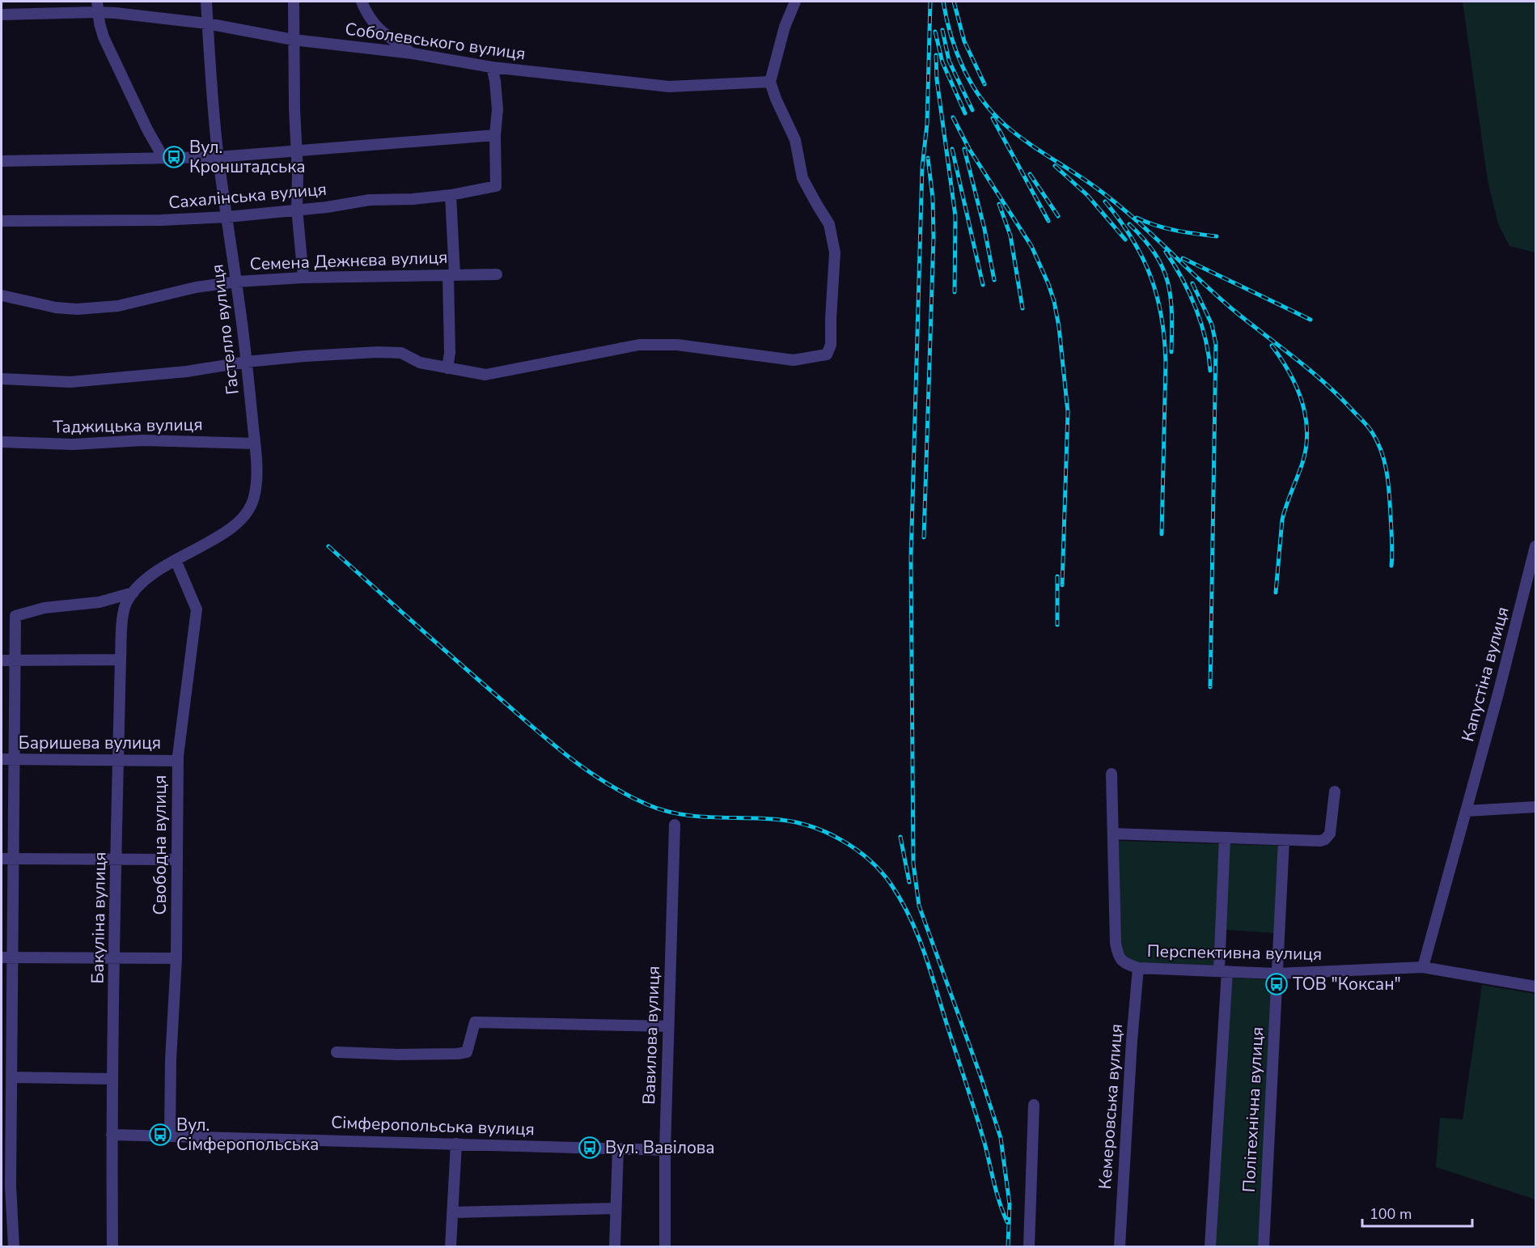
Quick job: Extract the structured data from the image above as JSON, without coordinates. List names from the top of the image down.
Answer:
{
  "streets": {
    "street": [
      "Соболевського вулиця",
      "Сахалінська вулиця",
      "Семена Дежнєва вулиця",
      "Гастелло вулиця",
      "Таджицька вулиця",
      "Капустіна вулиця",
      "Баришева вулиця",
      "Свободна вулиця",
      "Бакуліна вулиця",
      "Перспективна вулиця",
      "Вавилова вулиця",
      "Кемеровська вулиця",
      "Політехнічна вулиця",
      "Сімферопольська вулиця"
    ]
  },
  "crossings": [
    ["Соболевського вулиця", "Гастелло вулиця"],
    ["Сахалінська вулиця", "Гастелло вулиця"],
    ["Семена Дежнєва вулиця", "Гастелло вулиця"],
    ["Гастелло вулиця", "Таджицька вулиця"],
    ["Гастелло вулиця", "Свободна вулиця"],
    ["Гастелло вулиця", "Бакуліна вулиця"],
    ["Капустіна вулиця", "Перспективна вулиця"],
    ["Баришева вулиця", "Свободна вулиця"],
    ["Баришева вулиця", "Бакуліна вулиця"],
    ["Свободна вулиця", "Сімферопольська вулиця"],
    ["Бакуліна вулиця", "Сімферопольська вулиця"],
    ["Перспективна вулиця", "Кемеровська вулиця"],
    ["Перспективна вулиця", "Політехнічна вулиця"],
    ["Вавилова вулиця", "Сімферопольська вулиця"]
  ],
  "places": {
    "bus stop": [
      "Вул. Кронштадська",
      "ТОВ \"Коксан\"",
      "Вул. Сімферопольська",
      "Вул. Вавілова"
    ]
  },
  "scale_bar": "100 m"
}
